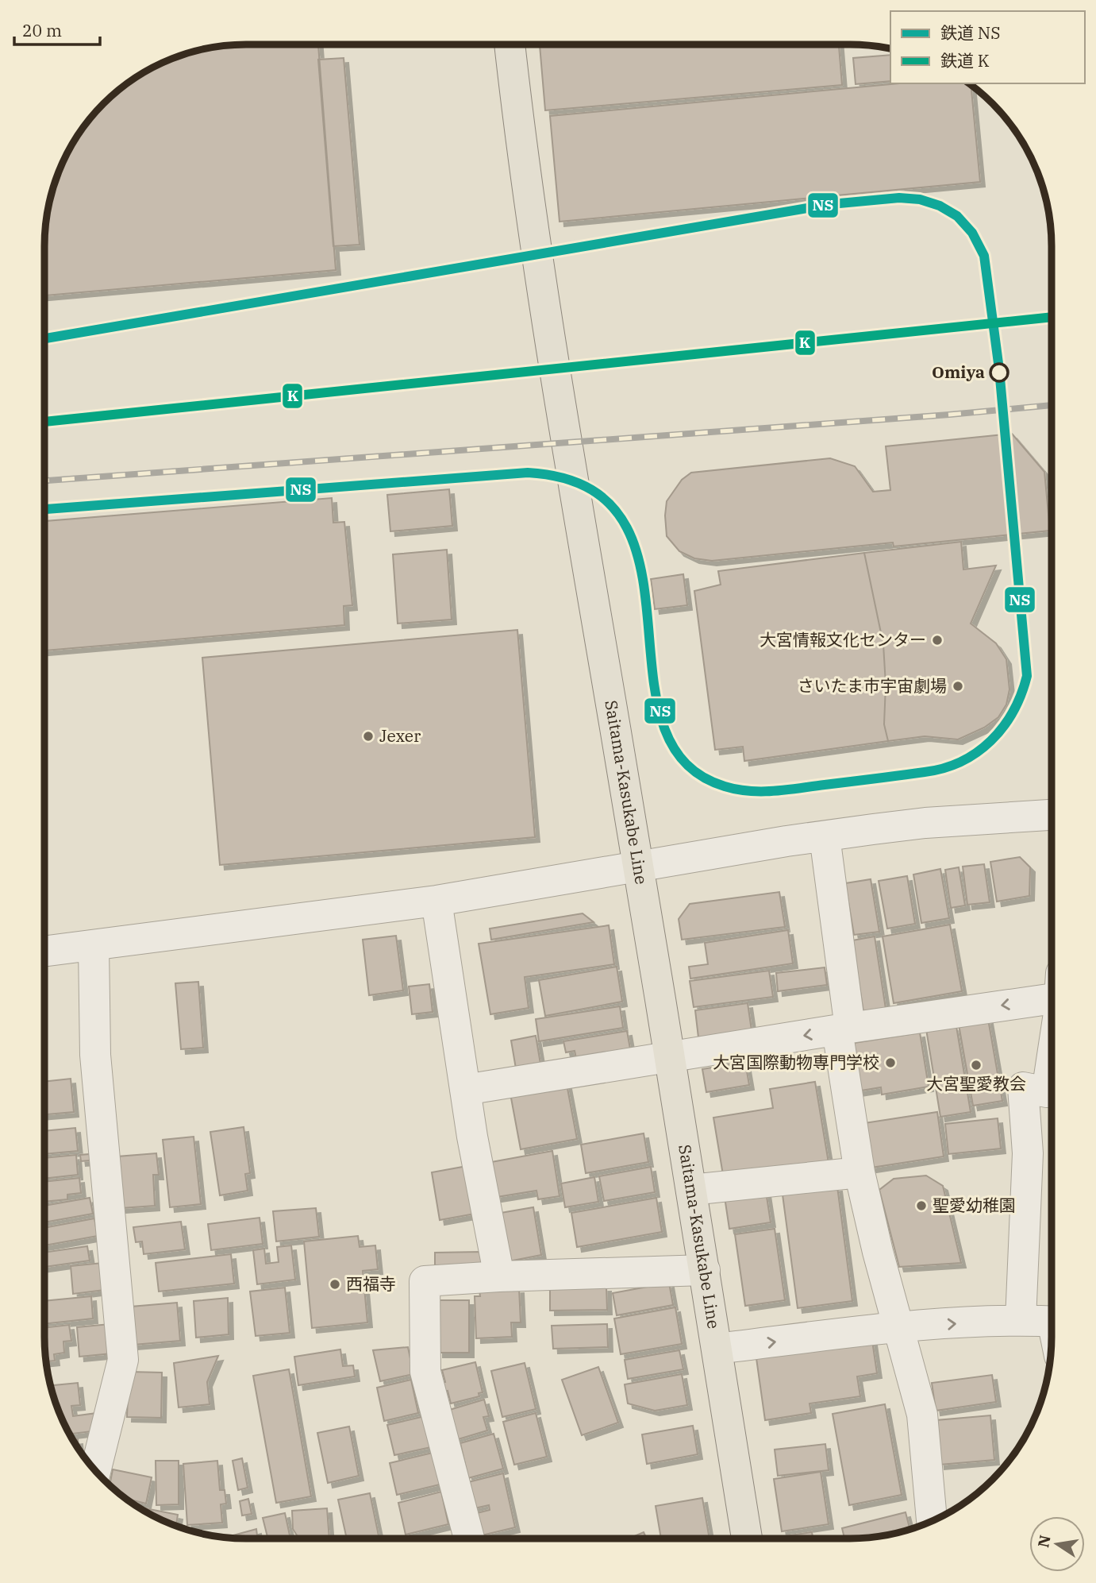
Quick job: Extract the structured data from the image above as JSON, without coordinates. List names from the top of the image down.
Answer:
{
  "streets": {
    "main road": ["Saitama-Kasukabe Line"]
  },
  "places": [
    "Omiya",
    "大宮情報文化センター",
    "さいたま市宇宙劇場",
    "Jexer",
    "大宮国際動物専門学校",
    "大宮聖愛教会",
    "聖愛幼稚園",
    "西福寺"
  ],
  "lines": ["rail line NS", "rail line K"],
  "legend": ["鉄道 NS", "鉄道 K"],
  "scale_bar": "20 m",
  "north": "left"
}
